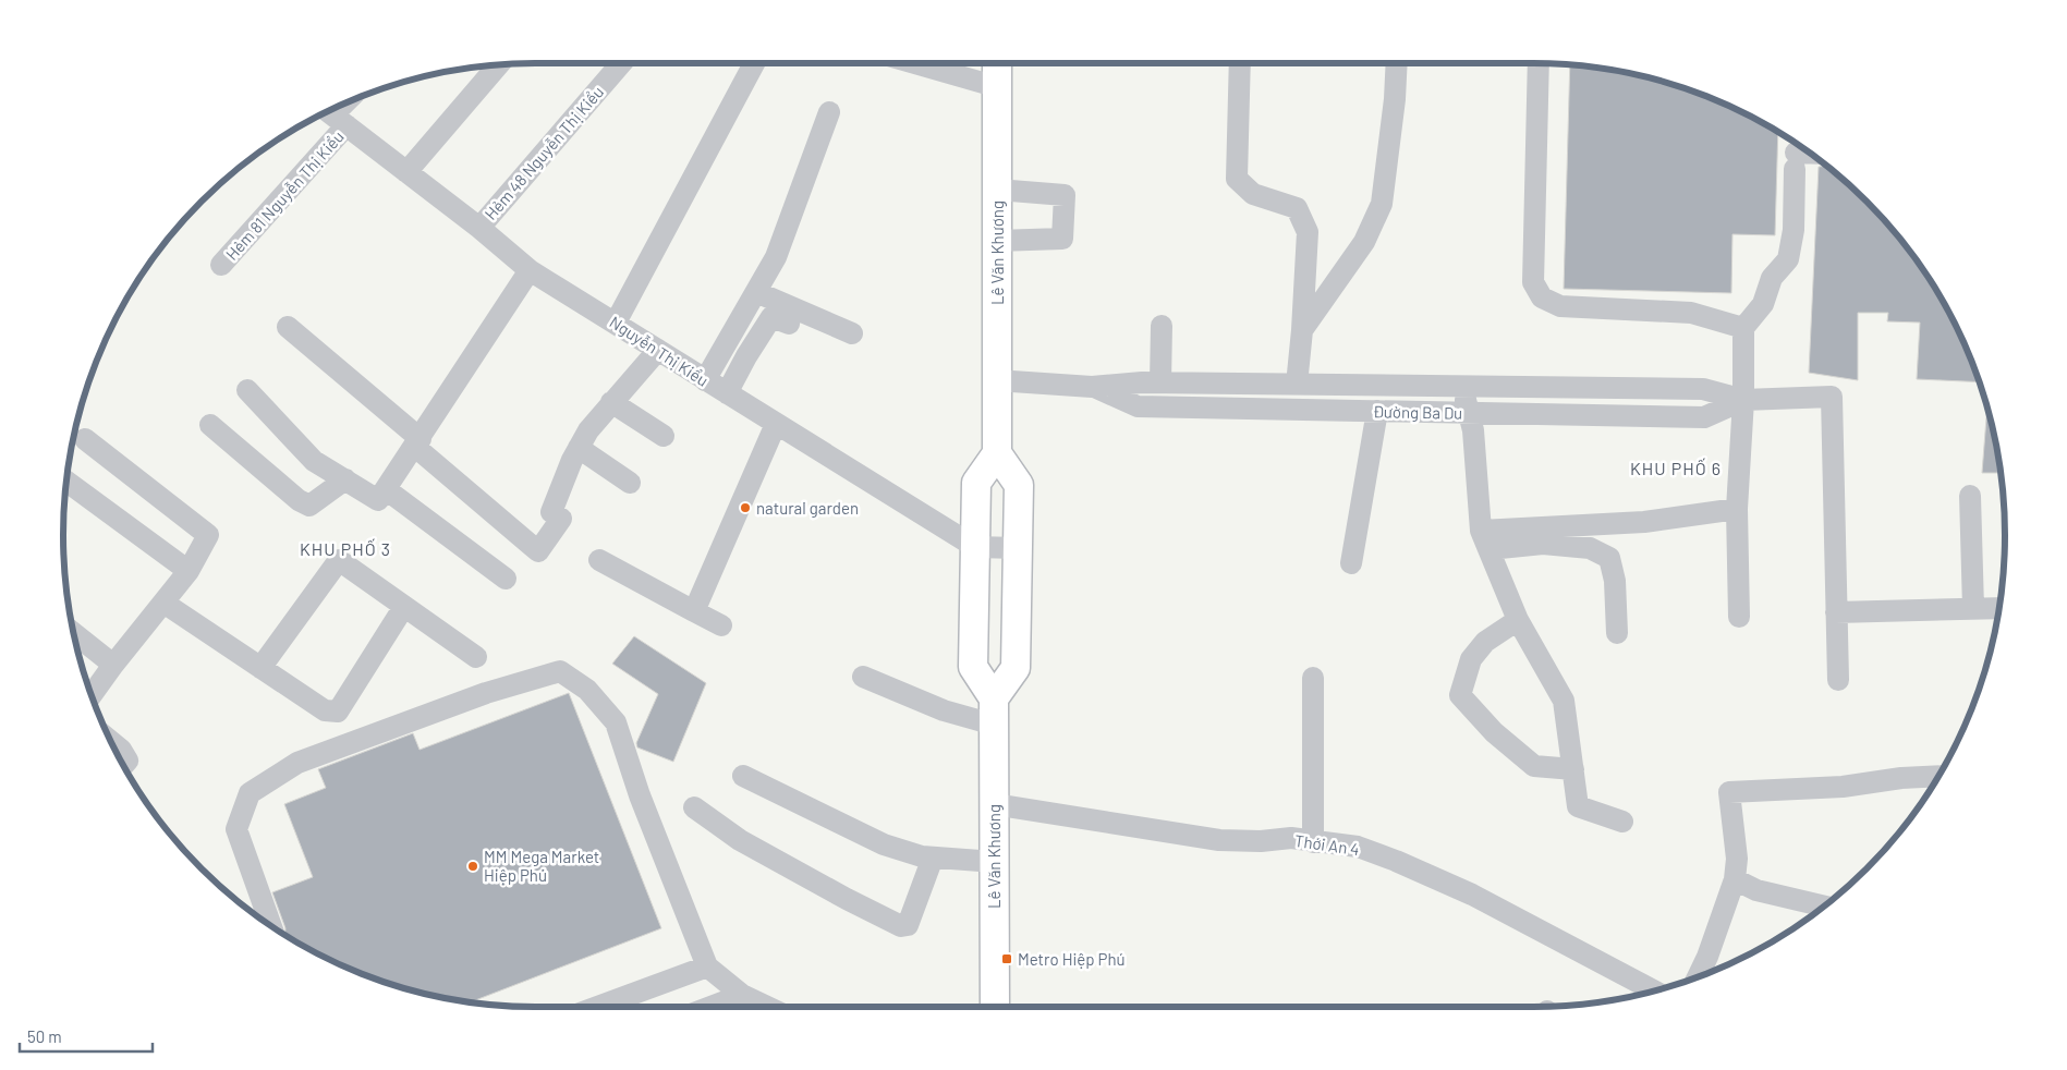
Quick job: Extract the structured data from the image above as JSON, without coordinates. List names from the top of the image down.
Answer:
{
  "streets": {
    "main road": ["Lê Văn Khương"],
    "street": [
      "Hẻm 48 Nguyễn Thị Kiểu",
      "Hẻm 81 Nguyễn Thị Kiểu",
      "Nguyễn Thị Kiểu",
      "Đường Ba Du",
      "Thới An 4"
    ]
  },
  "crossings": [
    ["Hẻm 48 Nguyễn Thị Kiểu", "Nguyễn Thị Kiểu"],
    ["Hẻm 81 Nguyễn Thị Kiểu", "Nguyễn Thị Kiểu"],
    ["Lê Văn Khương", "Đường Ba Du"],
    ["Lê Văn Khương", "Thới An 4"]
  ],
  "districts": ["KHU PHỐ 6", "KHU PHỐ 3"],
  "places": {
    "other": ["natural garden", "MM Mega Market Hiệp Phú"],
    "transit": ["Metro Hiệp Phú"]
  },
  "scale_bar": "50 m"
}
